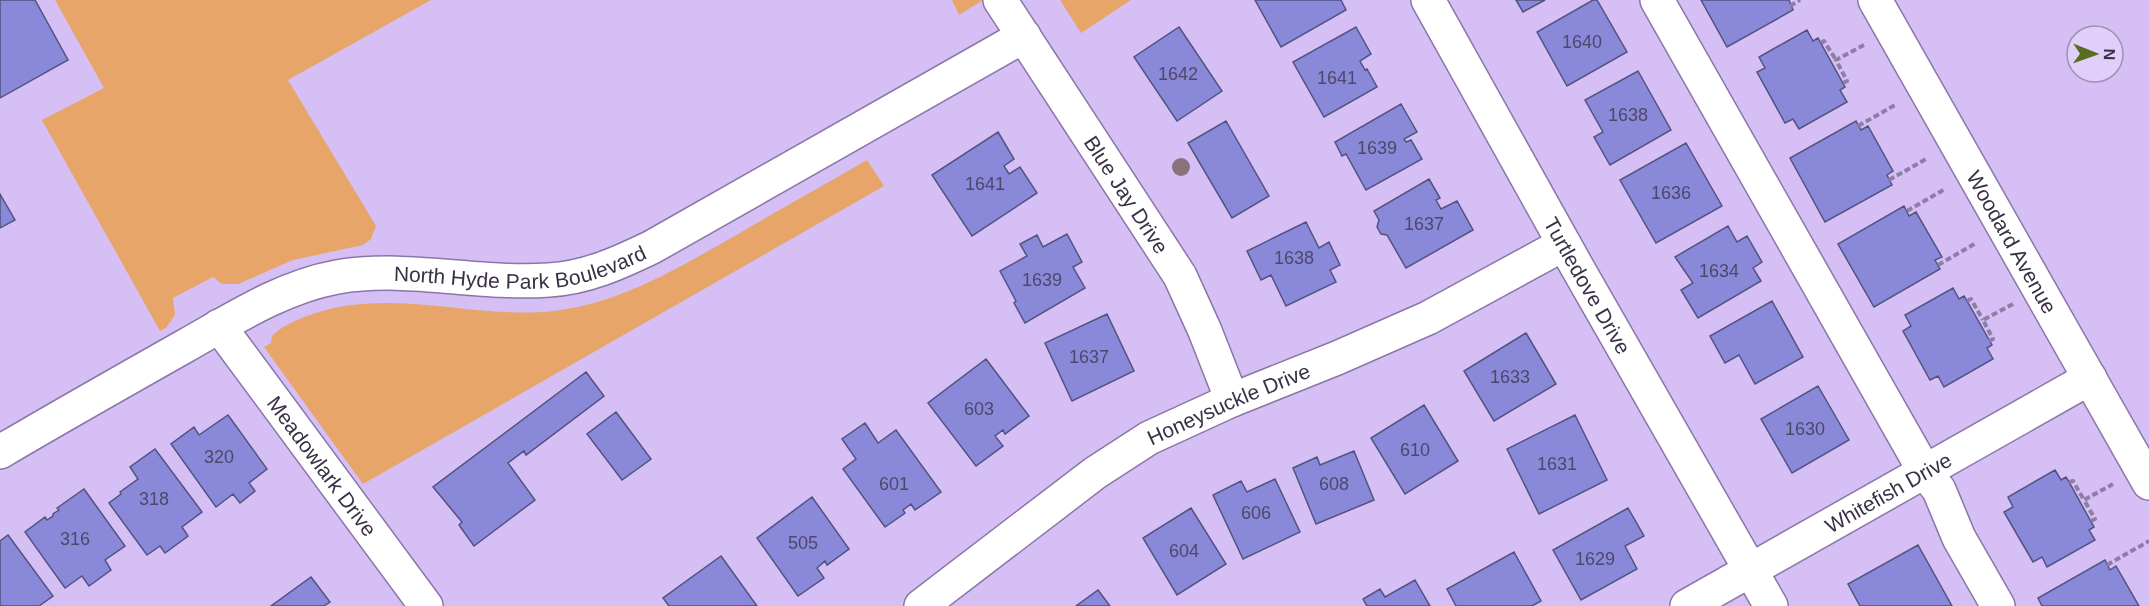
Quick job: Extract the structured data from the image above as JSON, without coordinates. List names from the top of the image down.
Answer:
{
  "streets": {
    "street": [
      "Blue Jay Drive",
      "Woodard Avenue",
      "North Hyde Park Boulevard",
      "Turtledove Drive",
      "Honeysuckle Drive",
      "Meadowlark Drive",
      "Whitefish Drive"
    ]
  },
  "crossings": [
    ["Blue Jay Drive", "North Hyde Park Boulevard"],
    ["Blue Jay Drive", "Honeysuckle Drive"],
    ["Woodard Avenue", "Whitefish Drive"],
    ["North Hyde Park Boulevard", "Meadowlark Drive"],
    ["Turtledove Drive", "Honeysuckle Drive"],
    ["Turtledove Drive", "Whitefish Drive"]
  ],
  "house_numbers": [
    "1640",
    "1642",
    "1641",
    "1638",
    "1639",
    "1641",
    "1636",
    "1637",
    "1638",
    "1634",
    "1639",
    "1637",
    "1633",
    "603",
    "1630",
    "610",
    "320",
    "1631",
    "601",
    "608",
    "318",
    "606",
    "316",
    "505",
    "604",
    "1629"
  ],
  "north": "right"
}
